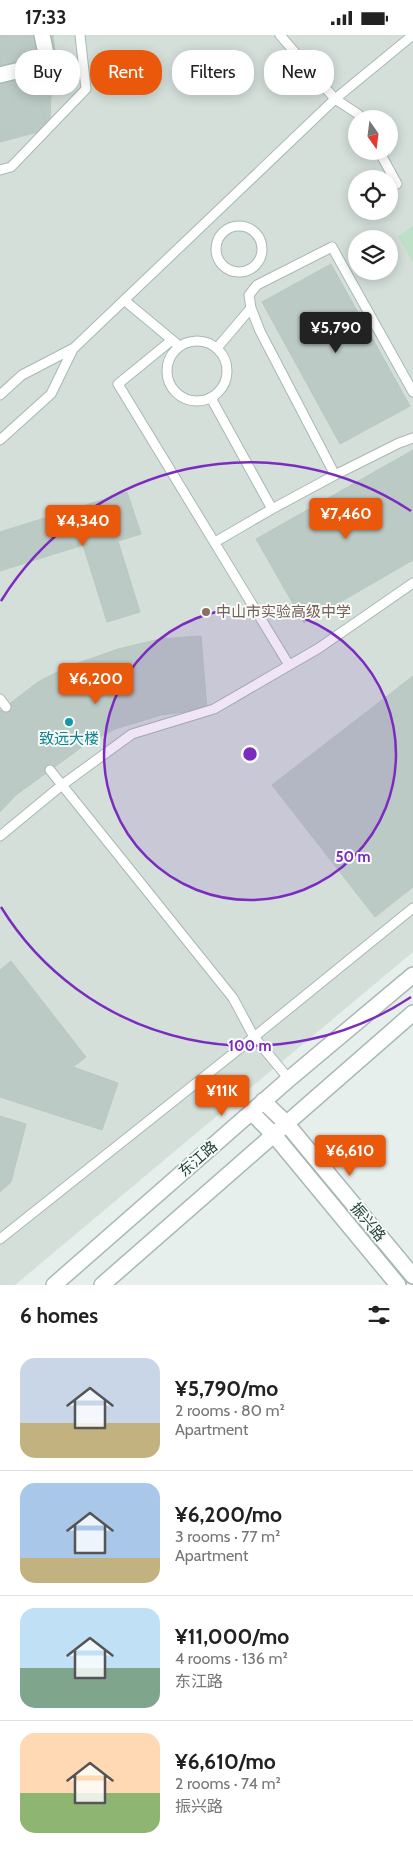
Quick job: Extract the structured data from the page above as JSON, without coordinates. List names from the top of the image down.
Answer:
{
  "streets": {
    "street": ["东江路", "振兴路"]
  },
  "crossings": [
    ["东江路", "振兴路"]
  ],
  "places": ["中山市实验高级中学", "致远大楼"],
  "north": "bottom",
  "page": {
    "status": "17:33",
    "chip": [
      "Buy",
      "Rent",
      "Filters",
      "New"
    ],
    "price": [
      "¥5,790",
      "¥7,460",
      "¥4,340",
      "¥6,200",
      "¥11K",
      "¥6,610"
    ],
    "heading": "6 homes",
    "list": [
      {
        "name": "¥5,790/mo",
        "note": "2 rooms · 80 m² · Apartment"
      },
      {
        "name": "¥6,200/mo",
        "note": "3 rooms · 77 m² · Apartment"
      },
      {
        "name": "¥11,000/mo",
        "note": "4 rooms · 136 m² · 东江路"
      },
      {
        "name": "¥6,610/mo",
        "note": "2 rooms · 74 m² · 振兴路"
      }
    ]
  },
  "rings": ["50 m", "100 m"]
}
